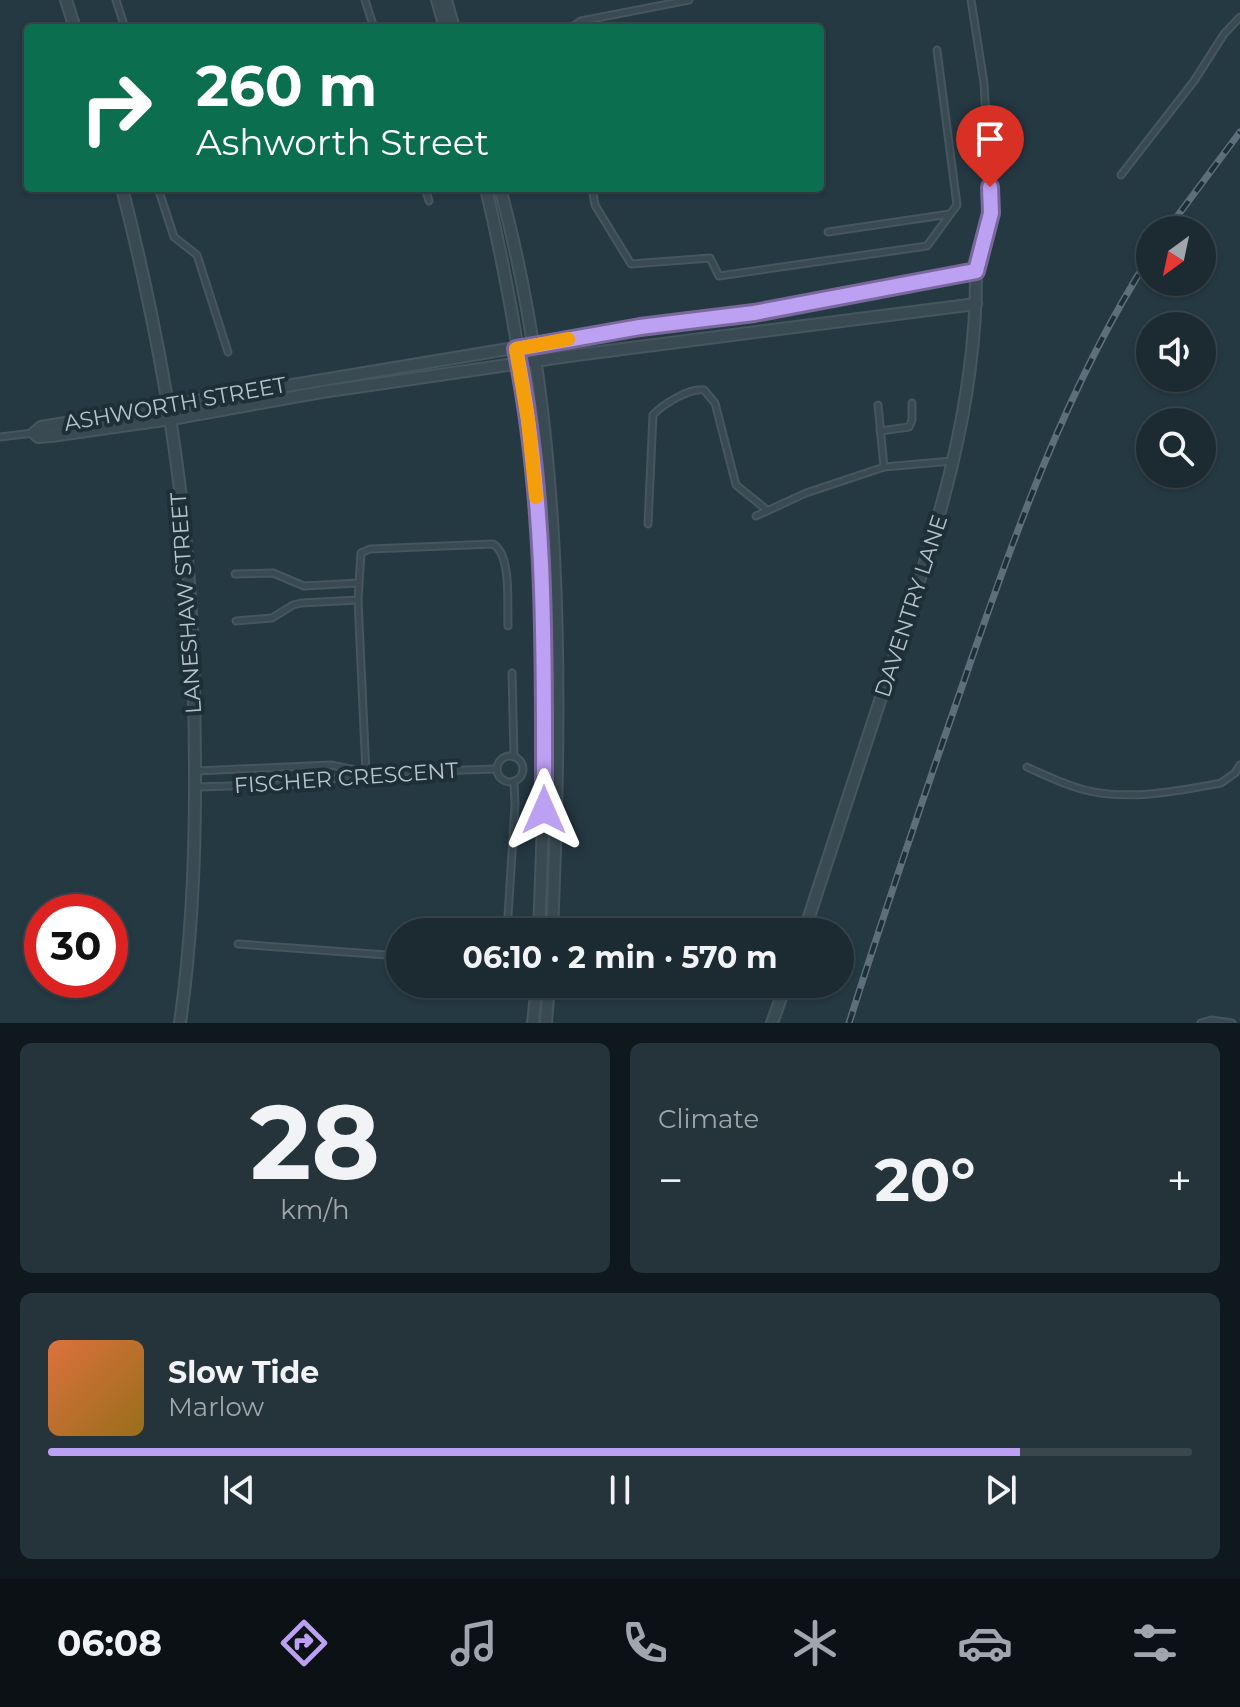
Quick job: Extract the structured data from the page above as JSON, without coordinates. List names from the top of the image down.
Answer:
{
  "streets": {
    "street": ["ASHWORTH STREET", "LANESHAW STREET", "DAVENTRY LANE"],
    "lane": ["FISCHER CRESCENT"]
  },
  "crossings": [
    ["ASHWORTH STREET", "LANESHAW STREET"],
    ["ASHWORTH STREET", "DAVENTRY LANE"],
    ["LANESHAW STREET", "FISCHER CRESCENT"]
  ],
  "north": "bottom left",
  "page": {
    "turn": ["260 m", "Ashworth Street"],
    "limit": "30",
    "trip": "06:10 · 2 min · 570 m",
    "tile": [
      ["28", "km/h"],
      "Climate"
    ],
    "heat": ["−", "20°", "+"],
    "song": ["Slow Tide", "Marlow"],
    "tabs": "06:08"
  }
}
